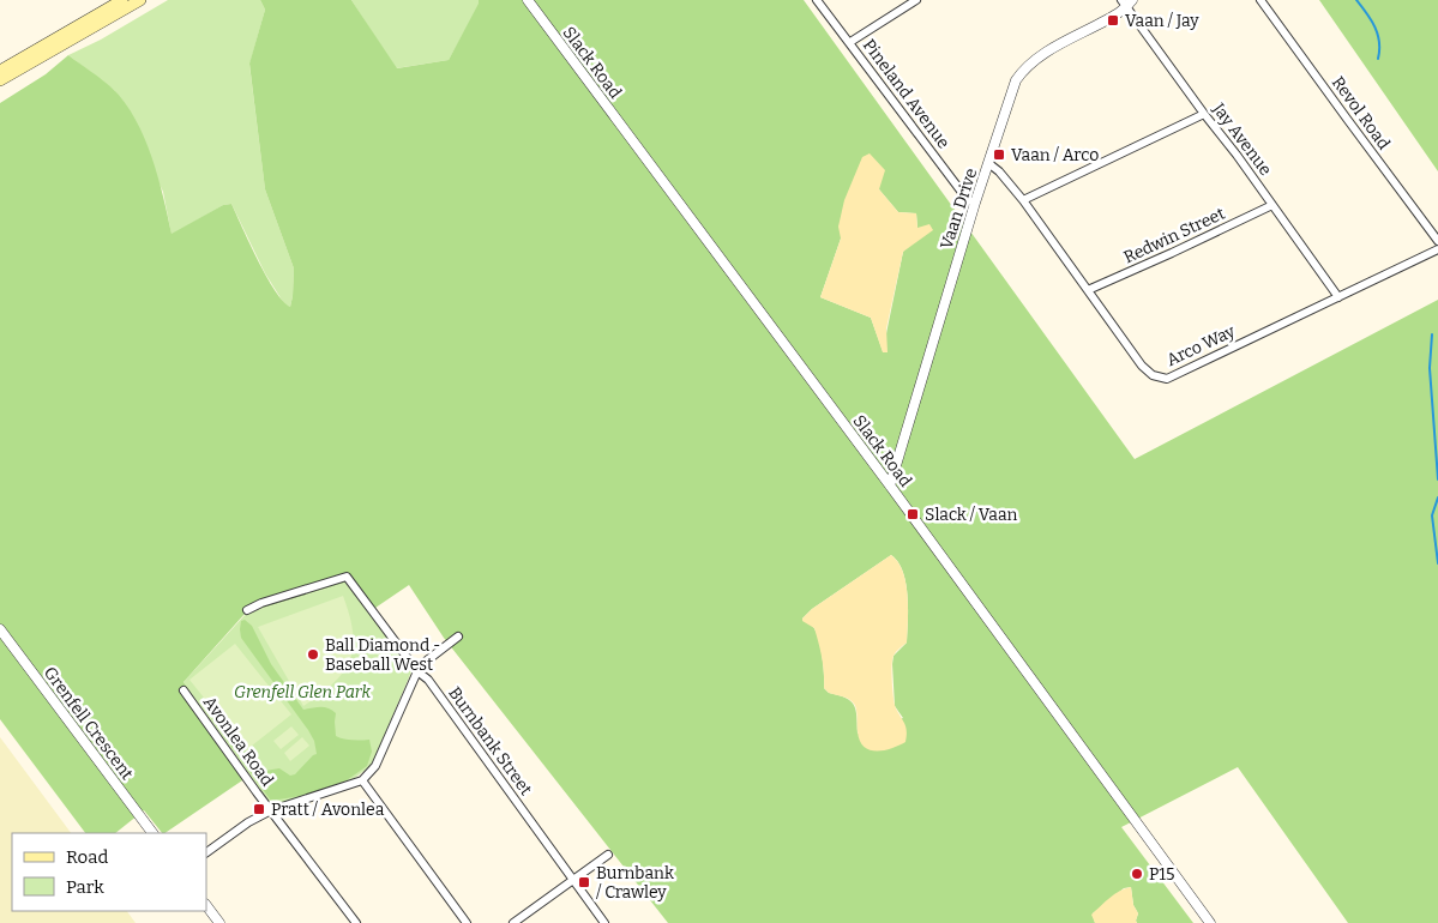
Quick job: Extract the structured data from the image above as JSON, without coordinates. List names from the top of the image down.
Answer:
{
  "streets": {
    "street": [
      "Slack Road",
      "Pineland Avenue",
      "Revol Road",
      "Jay Avenue",
      "Vaan Drive",
      "Redwin Street",
      "Arco Way",
      "Grenfell Crescent",
      "Avonlea Road",
      "Burnbank Street"
    ]
  },
  "crossings": [
    ["Slack Road", "Vaan Drive"],
    ["Pineland Avenue", "Vaan Drive"],
    ["Jay Avenue", "Vaan Drive"],
    ["Jay Avenue", "Redwin Street"],
    ["Jay Avenue", "Arco Way"],
    ["Vaan Drive", "Arco Way"],
    ["Redwin Street", "Arco Way"]
  ],
  "parks": ["Grenfell Glen Park"],
  "places": {
    "transit": [
      "Vaan / Jay",
      "Vaan / Arco",
      "Slack / Vaan",
      "Pratt / Avonlea",
      "Burnbank / Crawley"
    ],
    "other": ["Ball Diamond - Baseball West", "P15"]
  },
  "legend": ["Road", "Park"]
}
